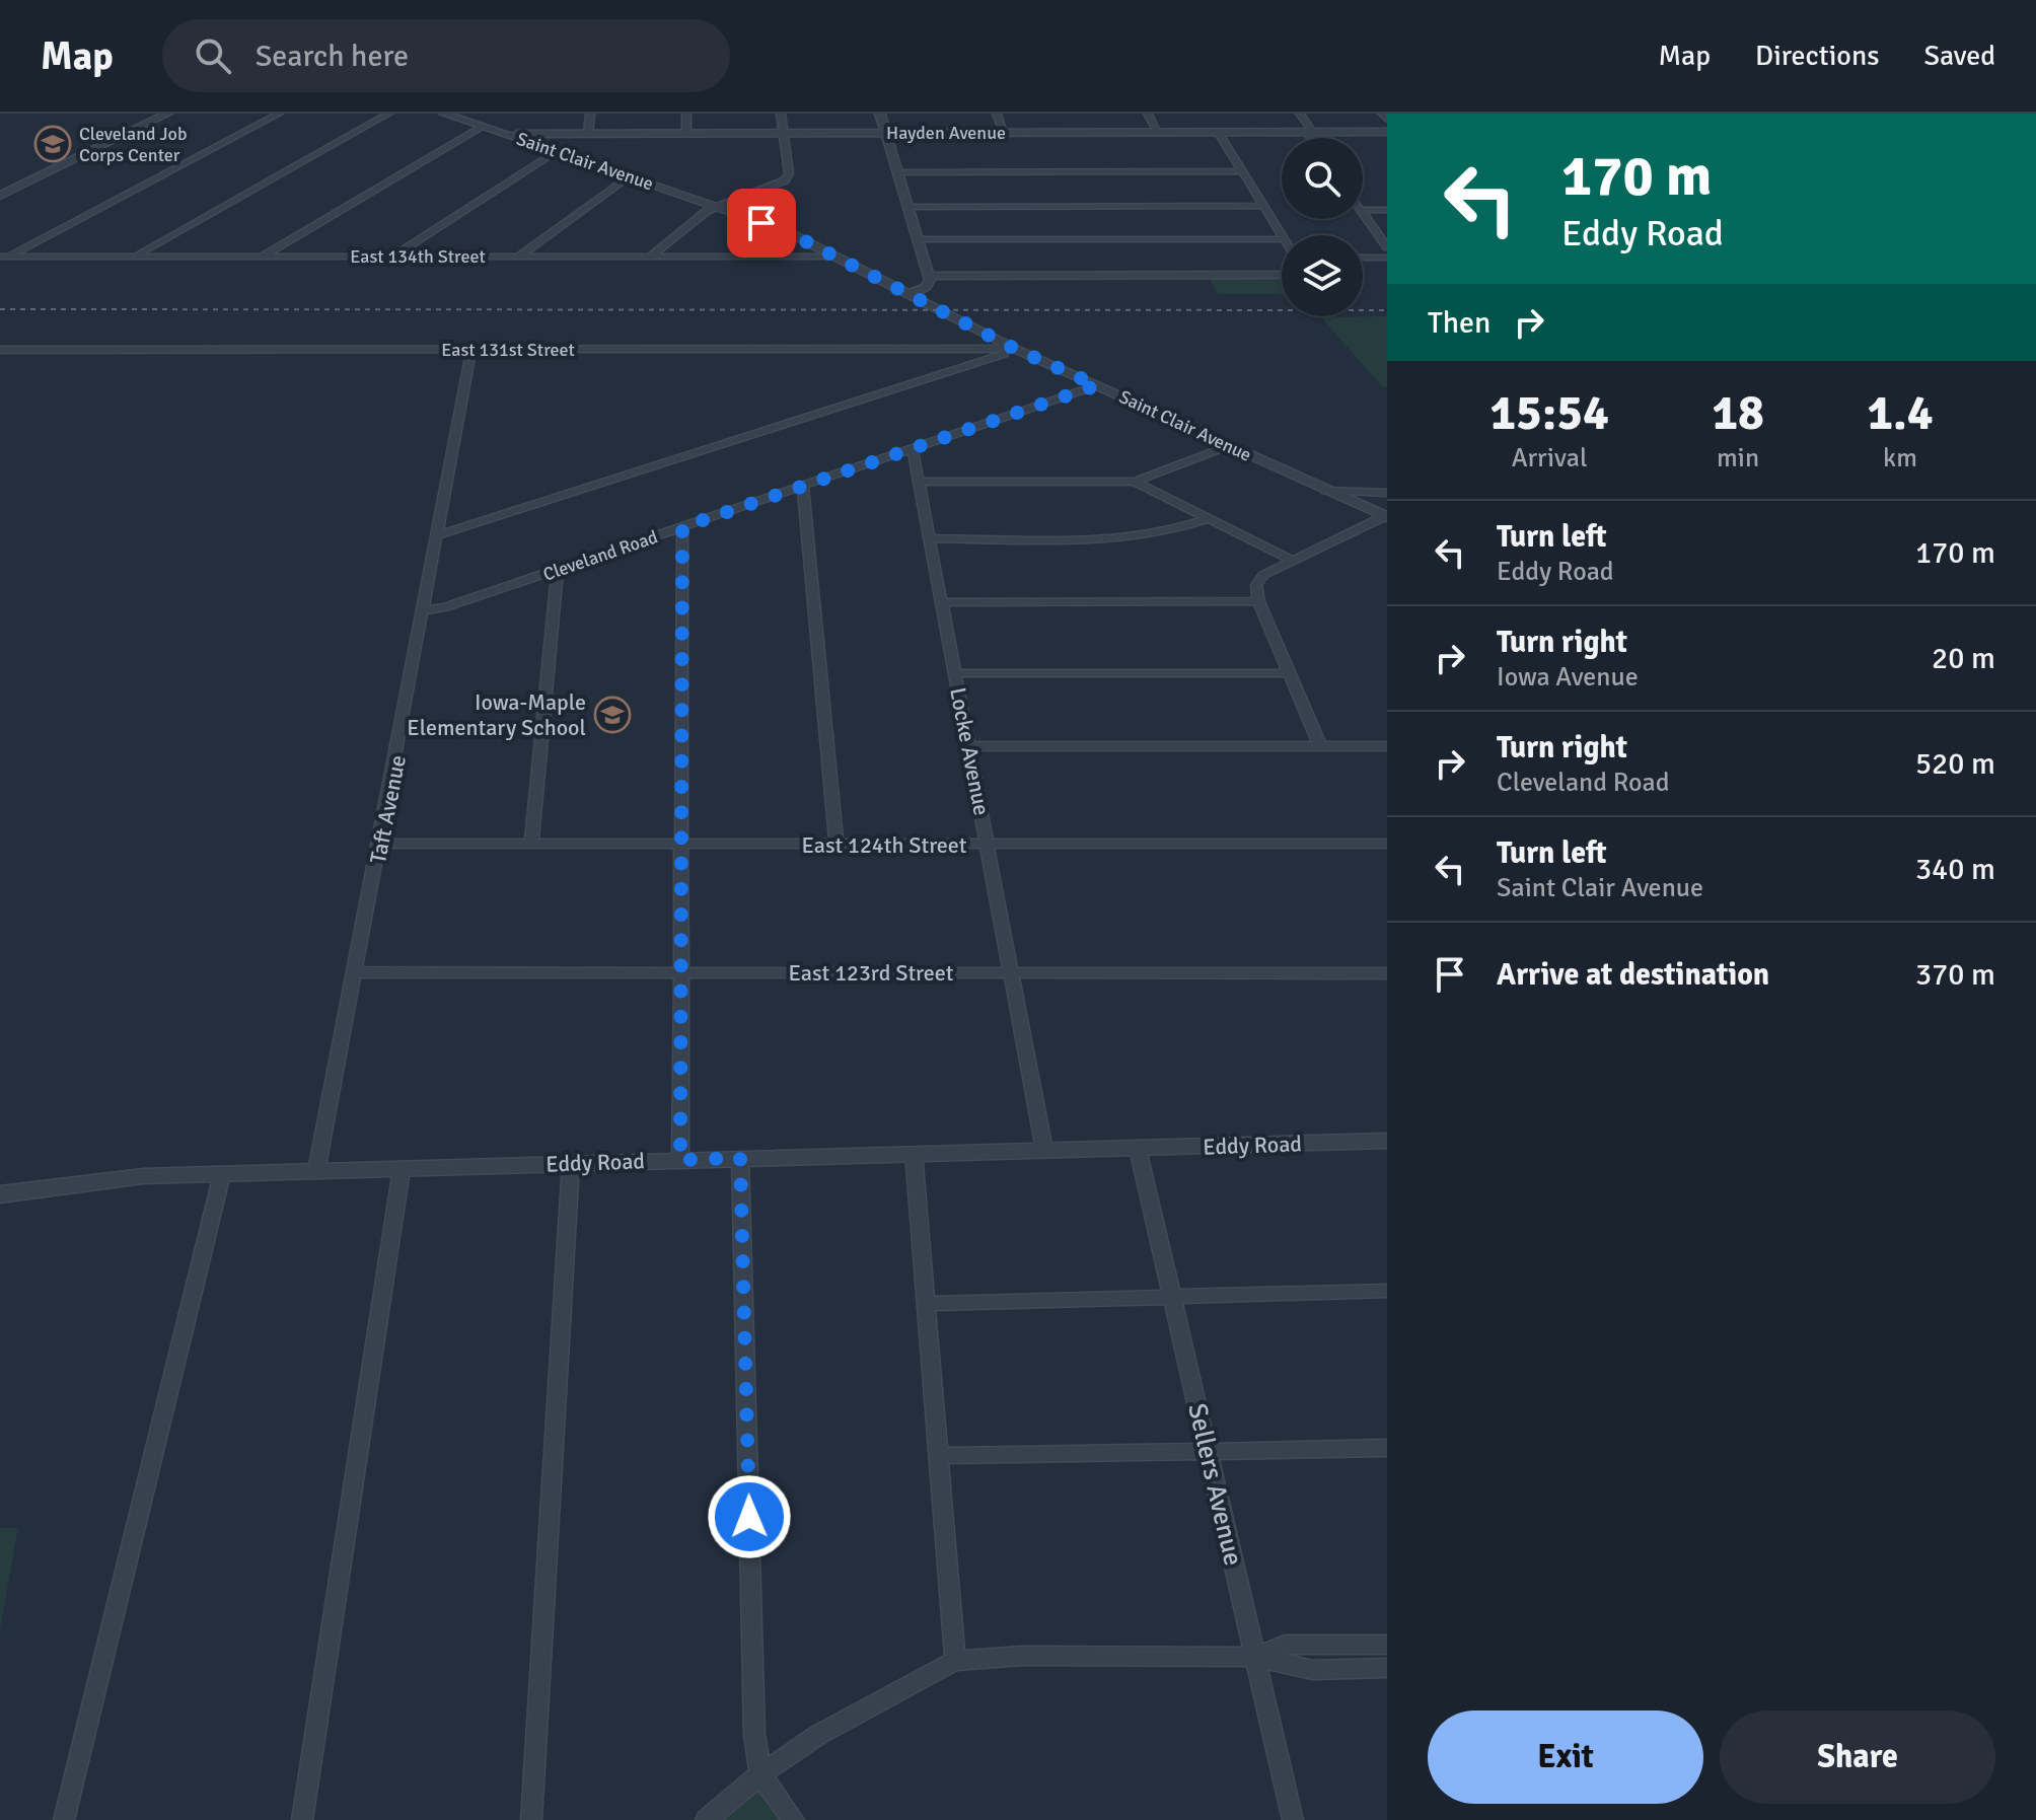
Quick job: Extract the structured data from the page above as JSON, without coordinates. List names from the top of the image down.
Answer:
{
  "streets": {
    "street": [
      "Hayden Avenue",
      "Saint Clair Avenue",
      "East 134th Street",
      "East 131st Street",
      "Cleveland Road",
      "Locke Avenue",
      "Taft Avenue",
      "East 124th Street",
      "East 123rd Street",
      "Eddy Road",
      "Sellers Avenue"
    ]
  },
  "crossings": [
    ["Hayden Avenue", "Saint Clair Avenue"],
    ["Saint Clair Avenue", "East 134th Street"],
    ["Saint Clair Avenue", "East 131st Street"],
    ["Saint Clair Avenue", "Cleveland Road"],
    ["East 131st Street", "Taft Avenue"],
    ["Cleveland Road", "Locke Avenue"],
    ["Cleveland Road", "Taft Avenue"],
    ["Locke Avenue", "East 124th Street"],
    ["Locke Avenue", "East 123rd Street"],
    ["Locke Avenue", "Eddy Road"],
    ["Taft Avenue", "East 124th Street"],
    ["Taft Avenue", "East 123rd Street"],
    ["Taft Avenue", "Eddy Road"],
    ["Eddy Road", "Sellers Avenue"]
  ],
  "places": {
    "school or university": ["Cleveland Job Corps Center", "Iowa-Maple Elementary School"]
  },
  "page": {
    "header": "Map",
    "search": "Search here",
    "nav": ["Map", "Directions", "Saved"],
    "turn": ["170 m", "Eddy Road"],
    "then": "Then",
    "eta": [
      "15:54",
      "Arrival",
      "18",
      "min",
      "1.4",
      "km"
    ],
    "list": [
      {
        "name": "Turn left",
        "note": "Eddy Road",
        "value": "170 m"
      },
      {
        "name": "Turn right",
        "note": "Iowa Avenue",
        "value": "20 m"
      },
      {
        "name": "Turn right",
        "note": "Cleveland Road",
        "value": "520 m"
      },
      {
        "name": "Turn left",
        "note": "Saint Clair Avenue",
        "value": "340 m"
      },
      {
        "name": "Arrive at destination",
        "value": "370 m"
      }
    ],
    "buttons": ["Exit", "Share"]
  }
}
